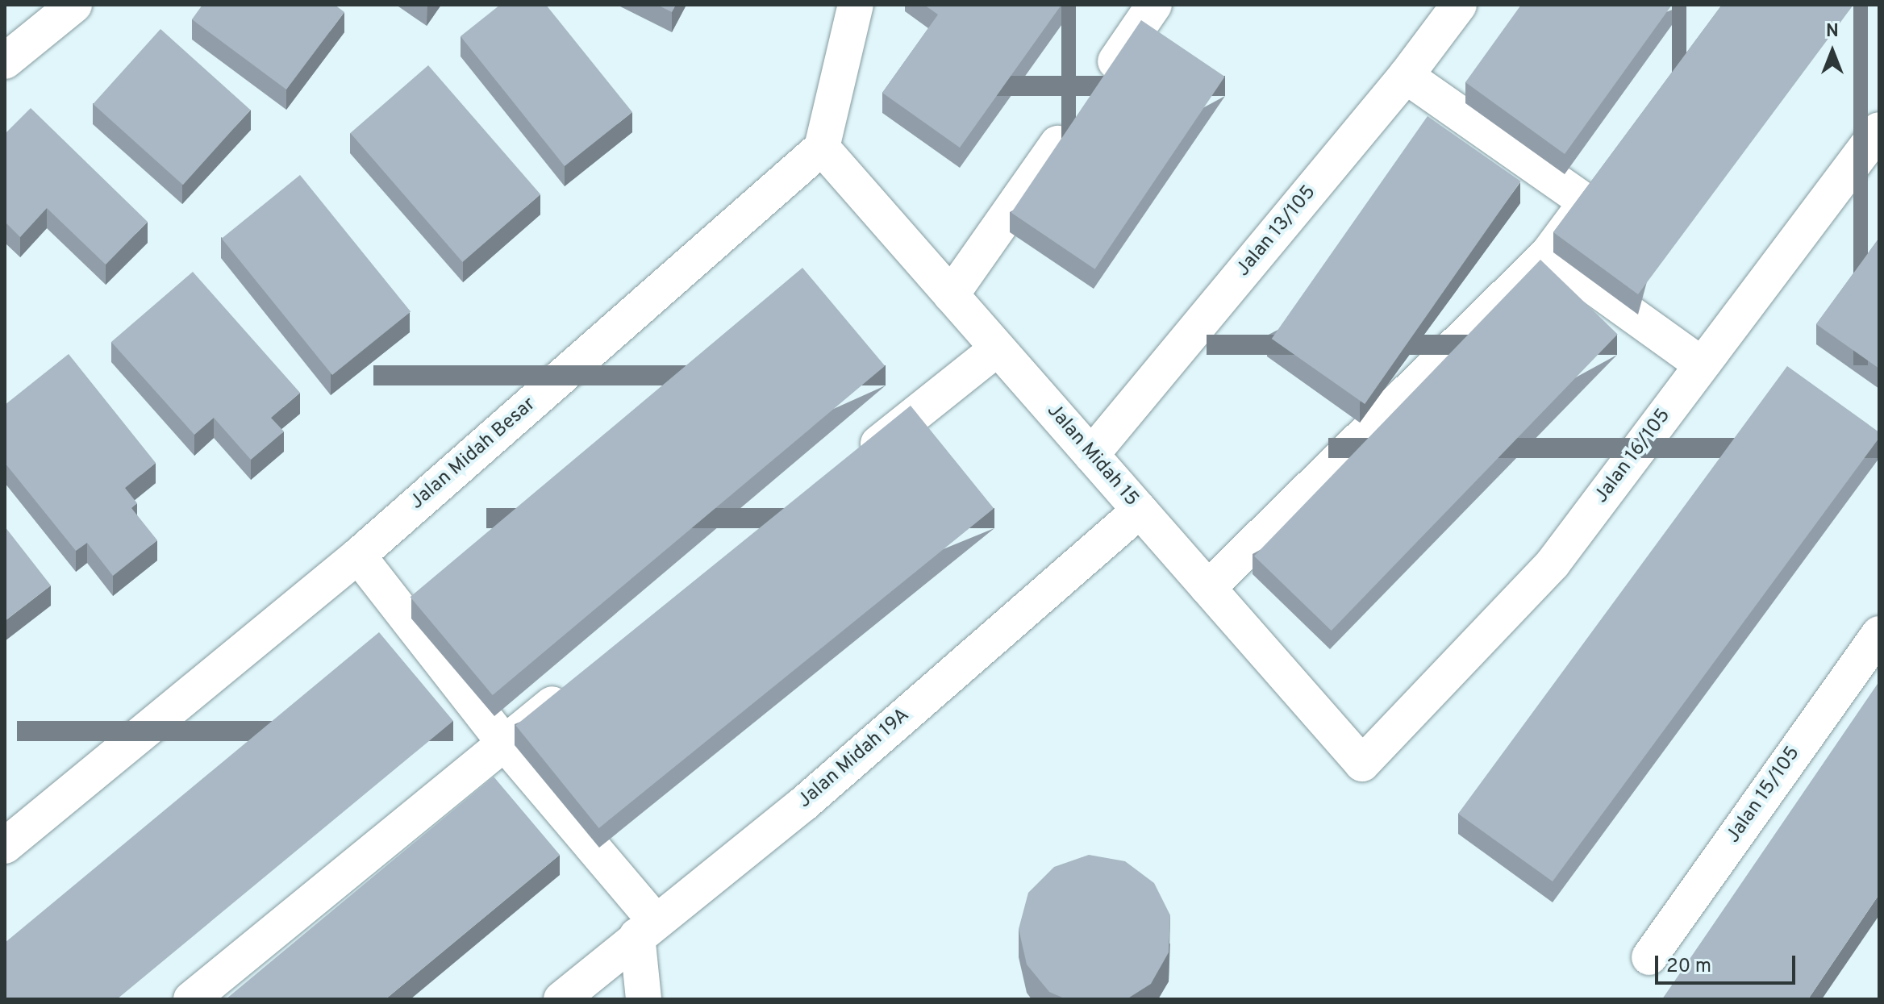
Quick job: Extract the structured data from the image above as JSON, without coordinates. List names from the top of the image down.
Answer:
{
  "streets": {
    "street": [
      "Jalan 13/105",
      "Jalan Midah Besar",
      "Jalan Midah 15",
      "Jalan 16/105",
      "Jalan Midah 19A",
      "Jalan 15/105"
    ]
  },
  "crossings": [
    ["Jalan 13/105", "Jalan Midah 15"],
    ["Jalan Midah Besar", "Jalan Midah 15"],
    ["Jalan Midah 15", "Jalan 16/105"],
    ["Jalan Midah 15", "Jalan Midah 19A"]
  ],
  "scale_bar": "20 m",
  "north": "top"
}
